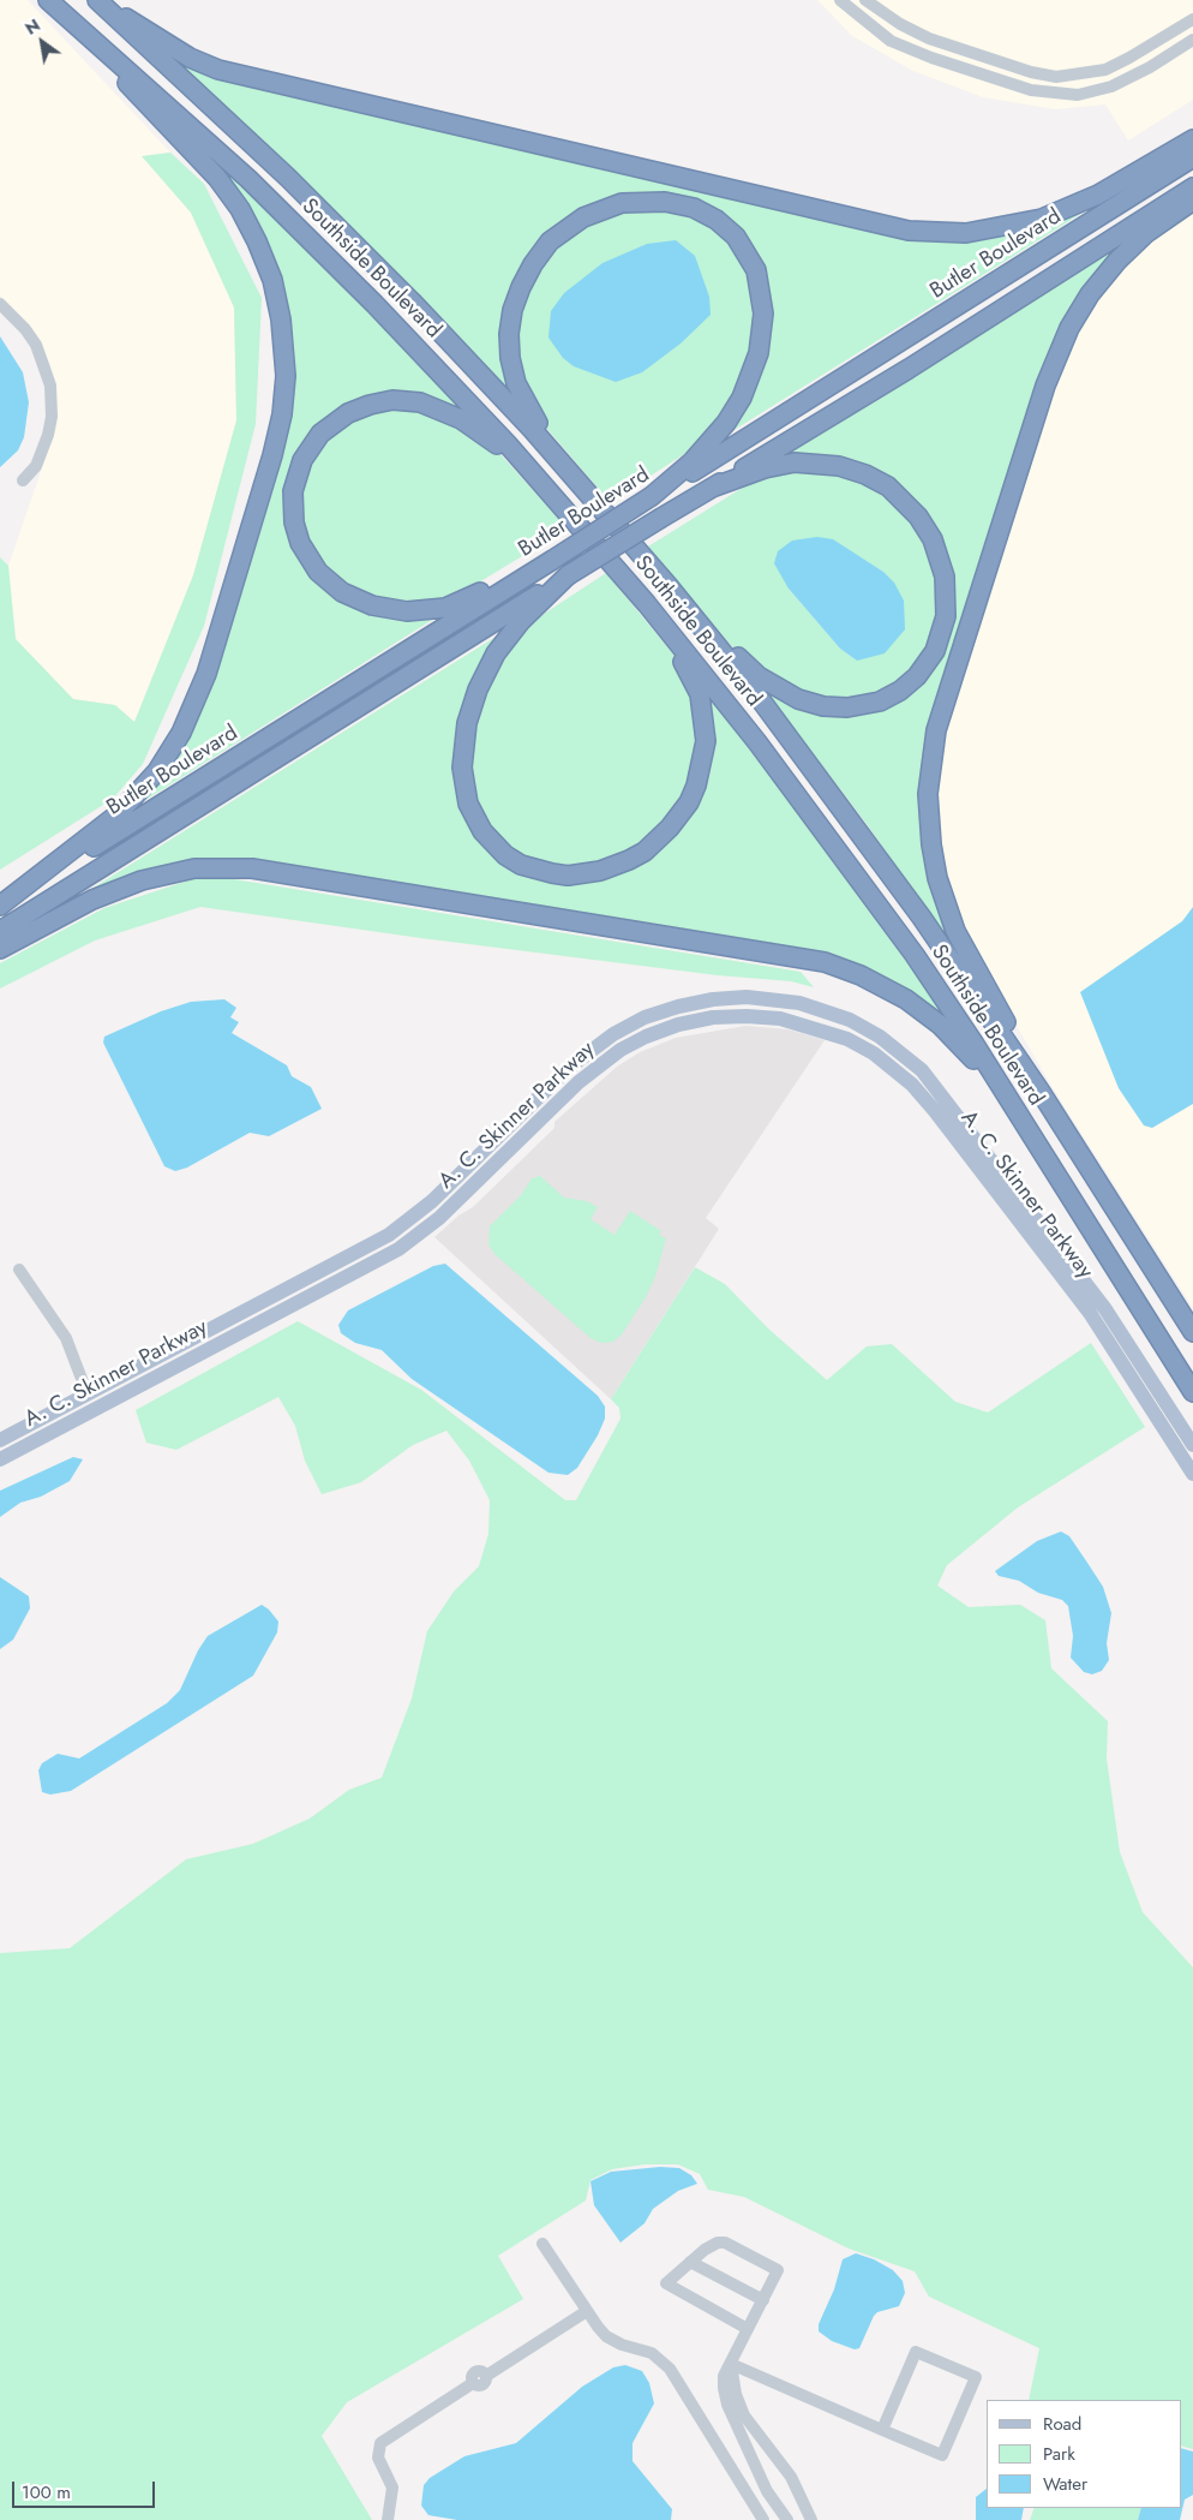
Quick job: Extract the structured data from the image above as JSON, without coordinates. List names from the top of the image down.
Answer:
{
  "streets": {
    "highway": ["Butler Boulevard", "Southside Boulevard"],
    "main road": ["A. C. Skinner Parkway"]
  },
  "legend": ["Road", "Park", "Water"],
  "scale_bar": "100 m",
  "north": "top left"
}
